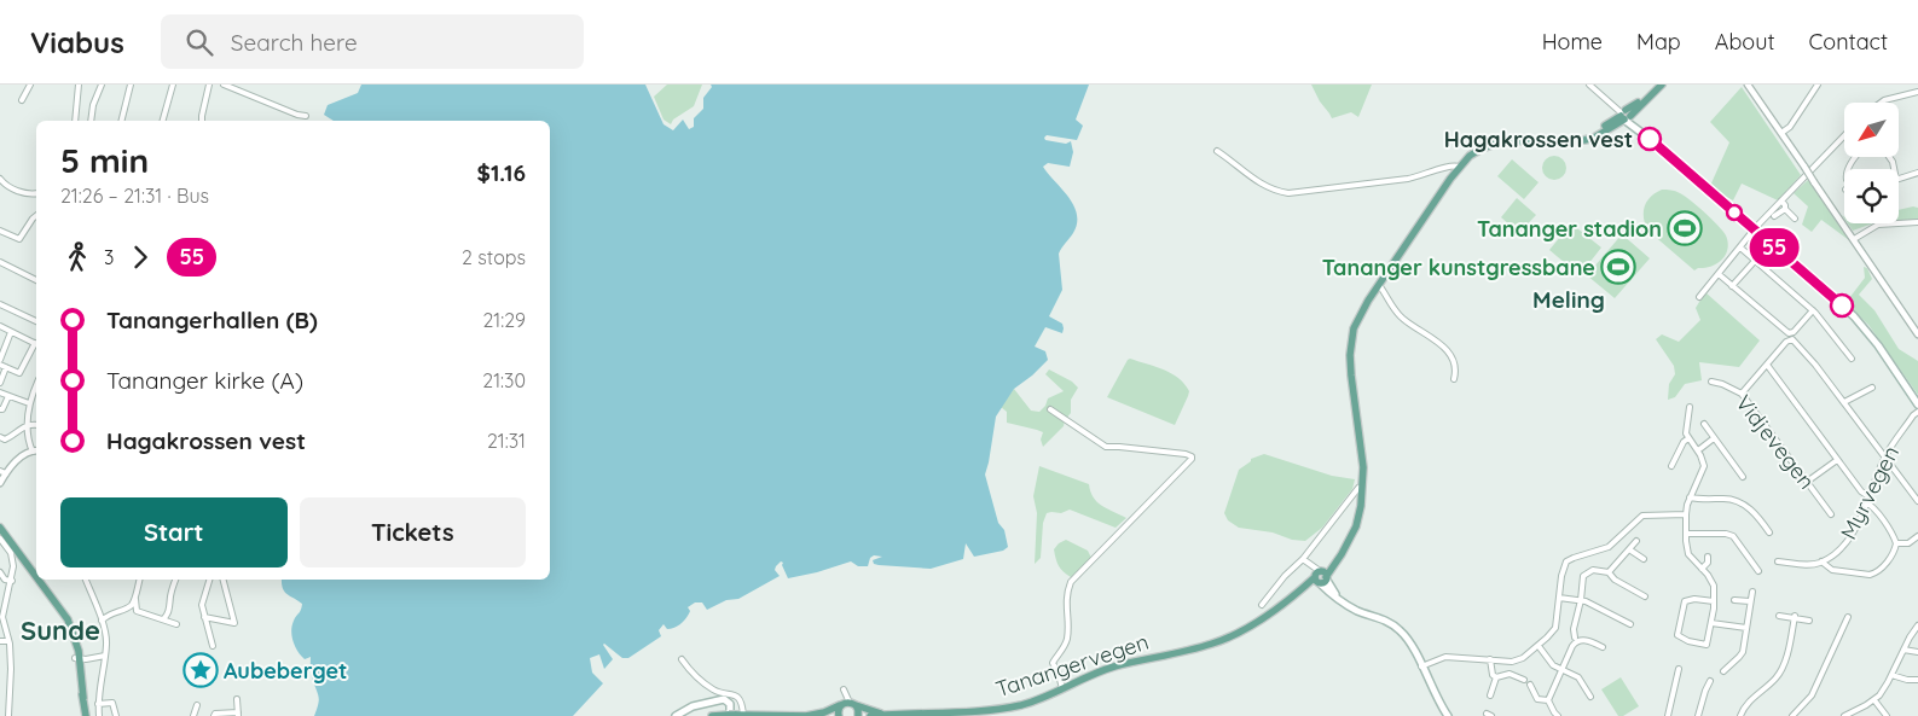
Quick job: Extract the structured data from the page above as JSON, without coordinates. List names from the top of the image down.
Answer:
{
  "streets": {
    "main road": ["Tanangervegen"],
    "street": ["Vidjevegen", "Myrvegen"]
  },
  "districts": ["Meling", "Sunde"],
  "places": {
    "other": ["Hagakrossen vest"],
    "sports": ["Tananger stadion", "Tananger kunstgressbane"],
    "place": ["Aubeberget"]
  },
  "lines": ["bus line 55"],
  "north": "bottom left",
  "page": {
    "header": "Viabus",
    "search": "Search here",
    "nav": [
      "Home",
      "Map",
      "About",
      "Contact"
    ],
    "on_map": "55",
    "heading": ["5 min", "21:26 – 21:31 · Bus", "$1.16"],
    "legs": ["3", "55", "2 stops"],
    "list": [
      {
        "name": "Tanangerhallen (B)",
        "value": "21:29"
      },
      {
        "name": "Tananger kirke (A)",
        "value": "21:30"
      },
      {
        "name": "Hagakrossen vest",
        "value": "21:31"
      }
    ],
    "buttons": ["Start", "Tickets"]
  }
}
